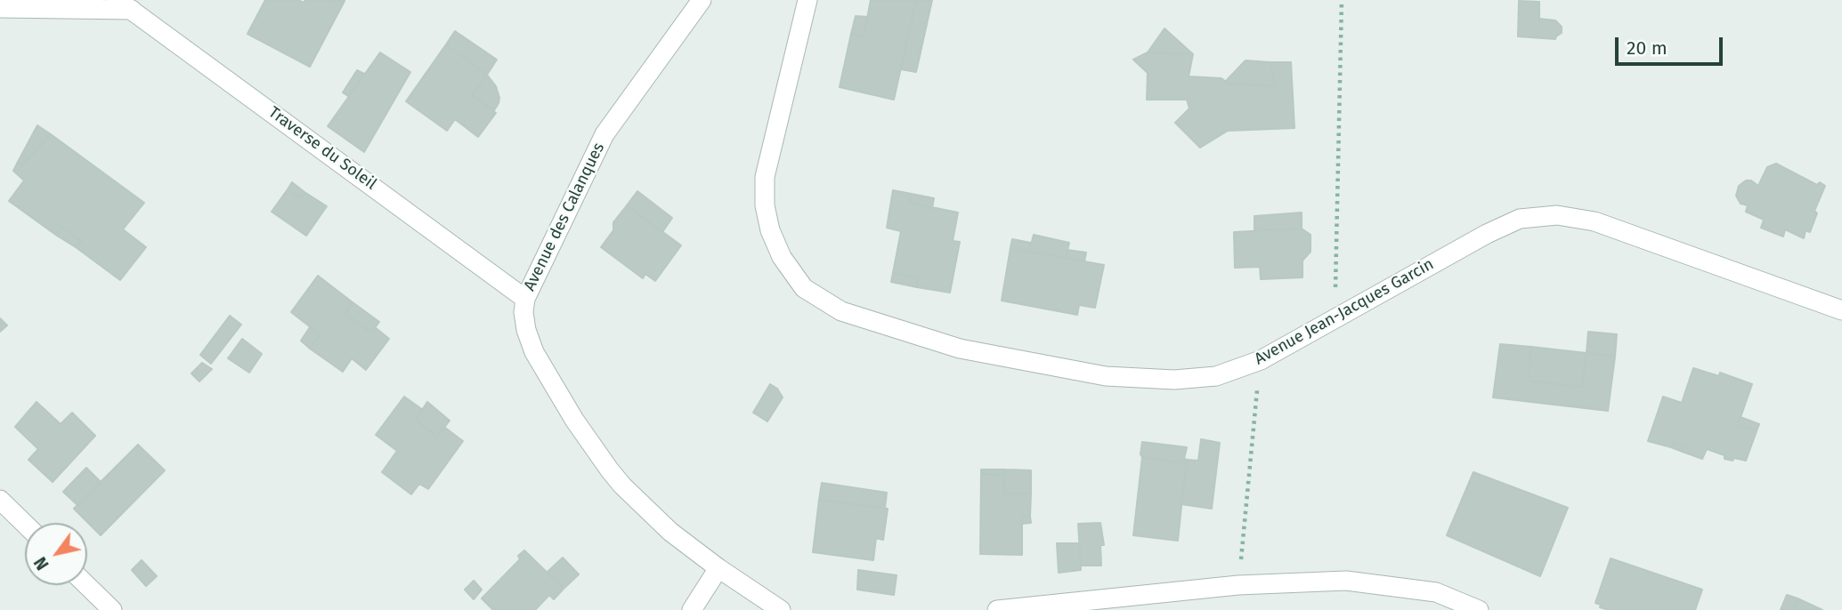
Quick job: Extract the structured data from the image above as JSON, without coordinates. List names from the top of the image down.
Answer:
{
  "streets": {
    "street": ["Traverse du Soleil", "Avenue des Calanques", "Avenue Jean-Jacques Garcin"]
  },
  "crossings": [
    ["Traverse du Soleil", "Avenue des Calanques"]
  ],
  "scale_bar": "20 m",
  "north": "bottom left"
}
